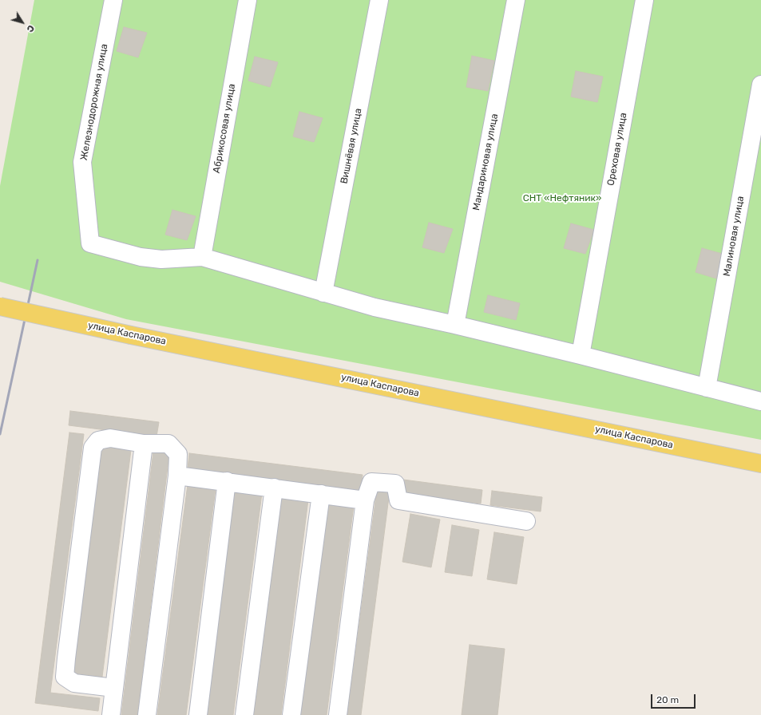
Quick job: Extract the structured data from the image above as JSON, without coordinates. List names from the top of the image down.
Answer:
{
  "streets": {
    "main road": ["улица Каспарова"],
    "street": [
      "Железнодорожная улица",
      "Абрикосовая улица",
      "Вишнёвая улица",
      "Ореховая улица",
      "Мандариновая улица",
      "Малиновая улица"
    ]
  },
  "crossings": [
    ["Железнодорожная улица", "Абрикосовая улица"]
  ],
  "parks": ["СНТ «Нефтяник»"],
  "scale_bar": "20 m",
  "north": "bottom right"
}
